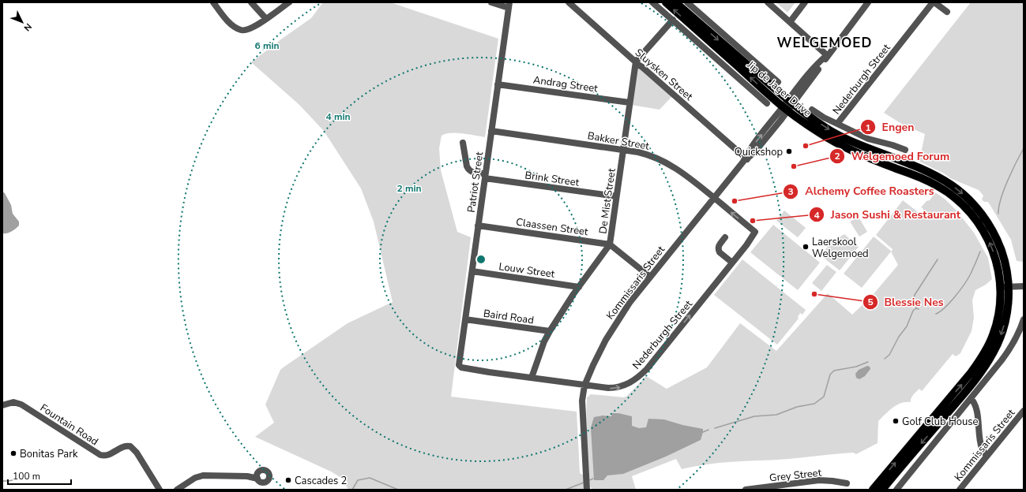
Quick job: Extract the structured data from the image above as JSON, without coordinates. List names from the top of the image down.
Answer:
{
  "streets": {
    "main road": ["Jip de Jager Drive"],
    "street": [
      "Sluysken Street",
      "Nederburgh Street",
      "Andrag Street",
      "Bakker Street",
      "Brink Street",
      "Patriot Street",
      "De Mist Street",
      "Claassen Street",
      "Louw Street",
      "Kommissaris Street",
      "Baird Road",
      "Fountain Road",
      "Grey Street"
    ]
  },
  "crossings": [
    ["Sluysken Street", "De Mist Street"],
    ["Sluysken Street", "Kommissaris Street"],
    ["Nederburgh Street", "Bakker Street"],
    ["Nederburgh Street", "Patriot Street"],
    ["Nederburgh Street", "De Mist Street"],
    ["Nederburgh Street", "Kommissaris Street"],
    ["Andrag Street", "Patriot Street"],
    ["Andrag Street", "De Mist Street"],
    ["Jip de Jager Drive", "Kommissaris Street"],
    ["Bakker Street", "Patriot Street"],
    ["Bakker Street", "De Mist Street"],
    ["Bakker Street", "Kommissaris Street"],
    ["Brink Street", "Patriot Street"],
    ["Brink Street", "De Mist Street"],
    ["Patriot Street", "Claassen Street"],
    ["Patriot Street", "Louw Street"],
    ["Patriot Street", "Baird Road"],
    ["De Mist Street", "Claassen Street"],
    ["De Mist Street", "Louw Street"],
    ["De Mist Street", "Baird Road"]
  ],
  "districts": ["WELGEMOED"],
  "places": [
    "Engen",
    "Quickshop",
    "Welgemoed Forum",
    "Alchemy Coffee Roasters",
    "Jason Sushi & Restaurant",
    "Laerskool Welgemoed",
    "Blessie Nes",
    "Golf Club House",
    "Bonitas Park",
    "Cascades 2"
  ],
  "scale_bar": "100 m",
  "north": "bottom right",
  "rings": ["6 min", "4 min", "2 min"]
}
